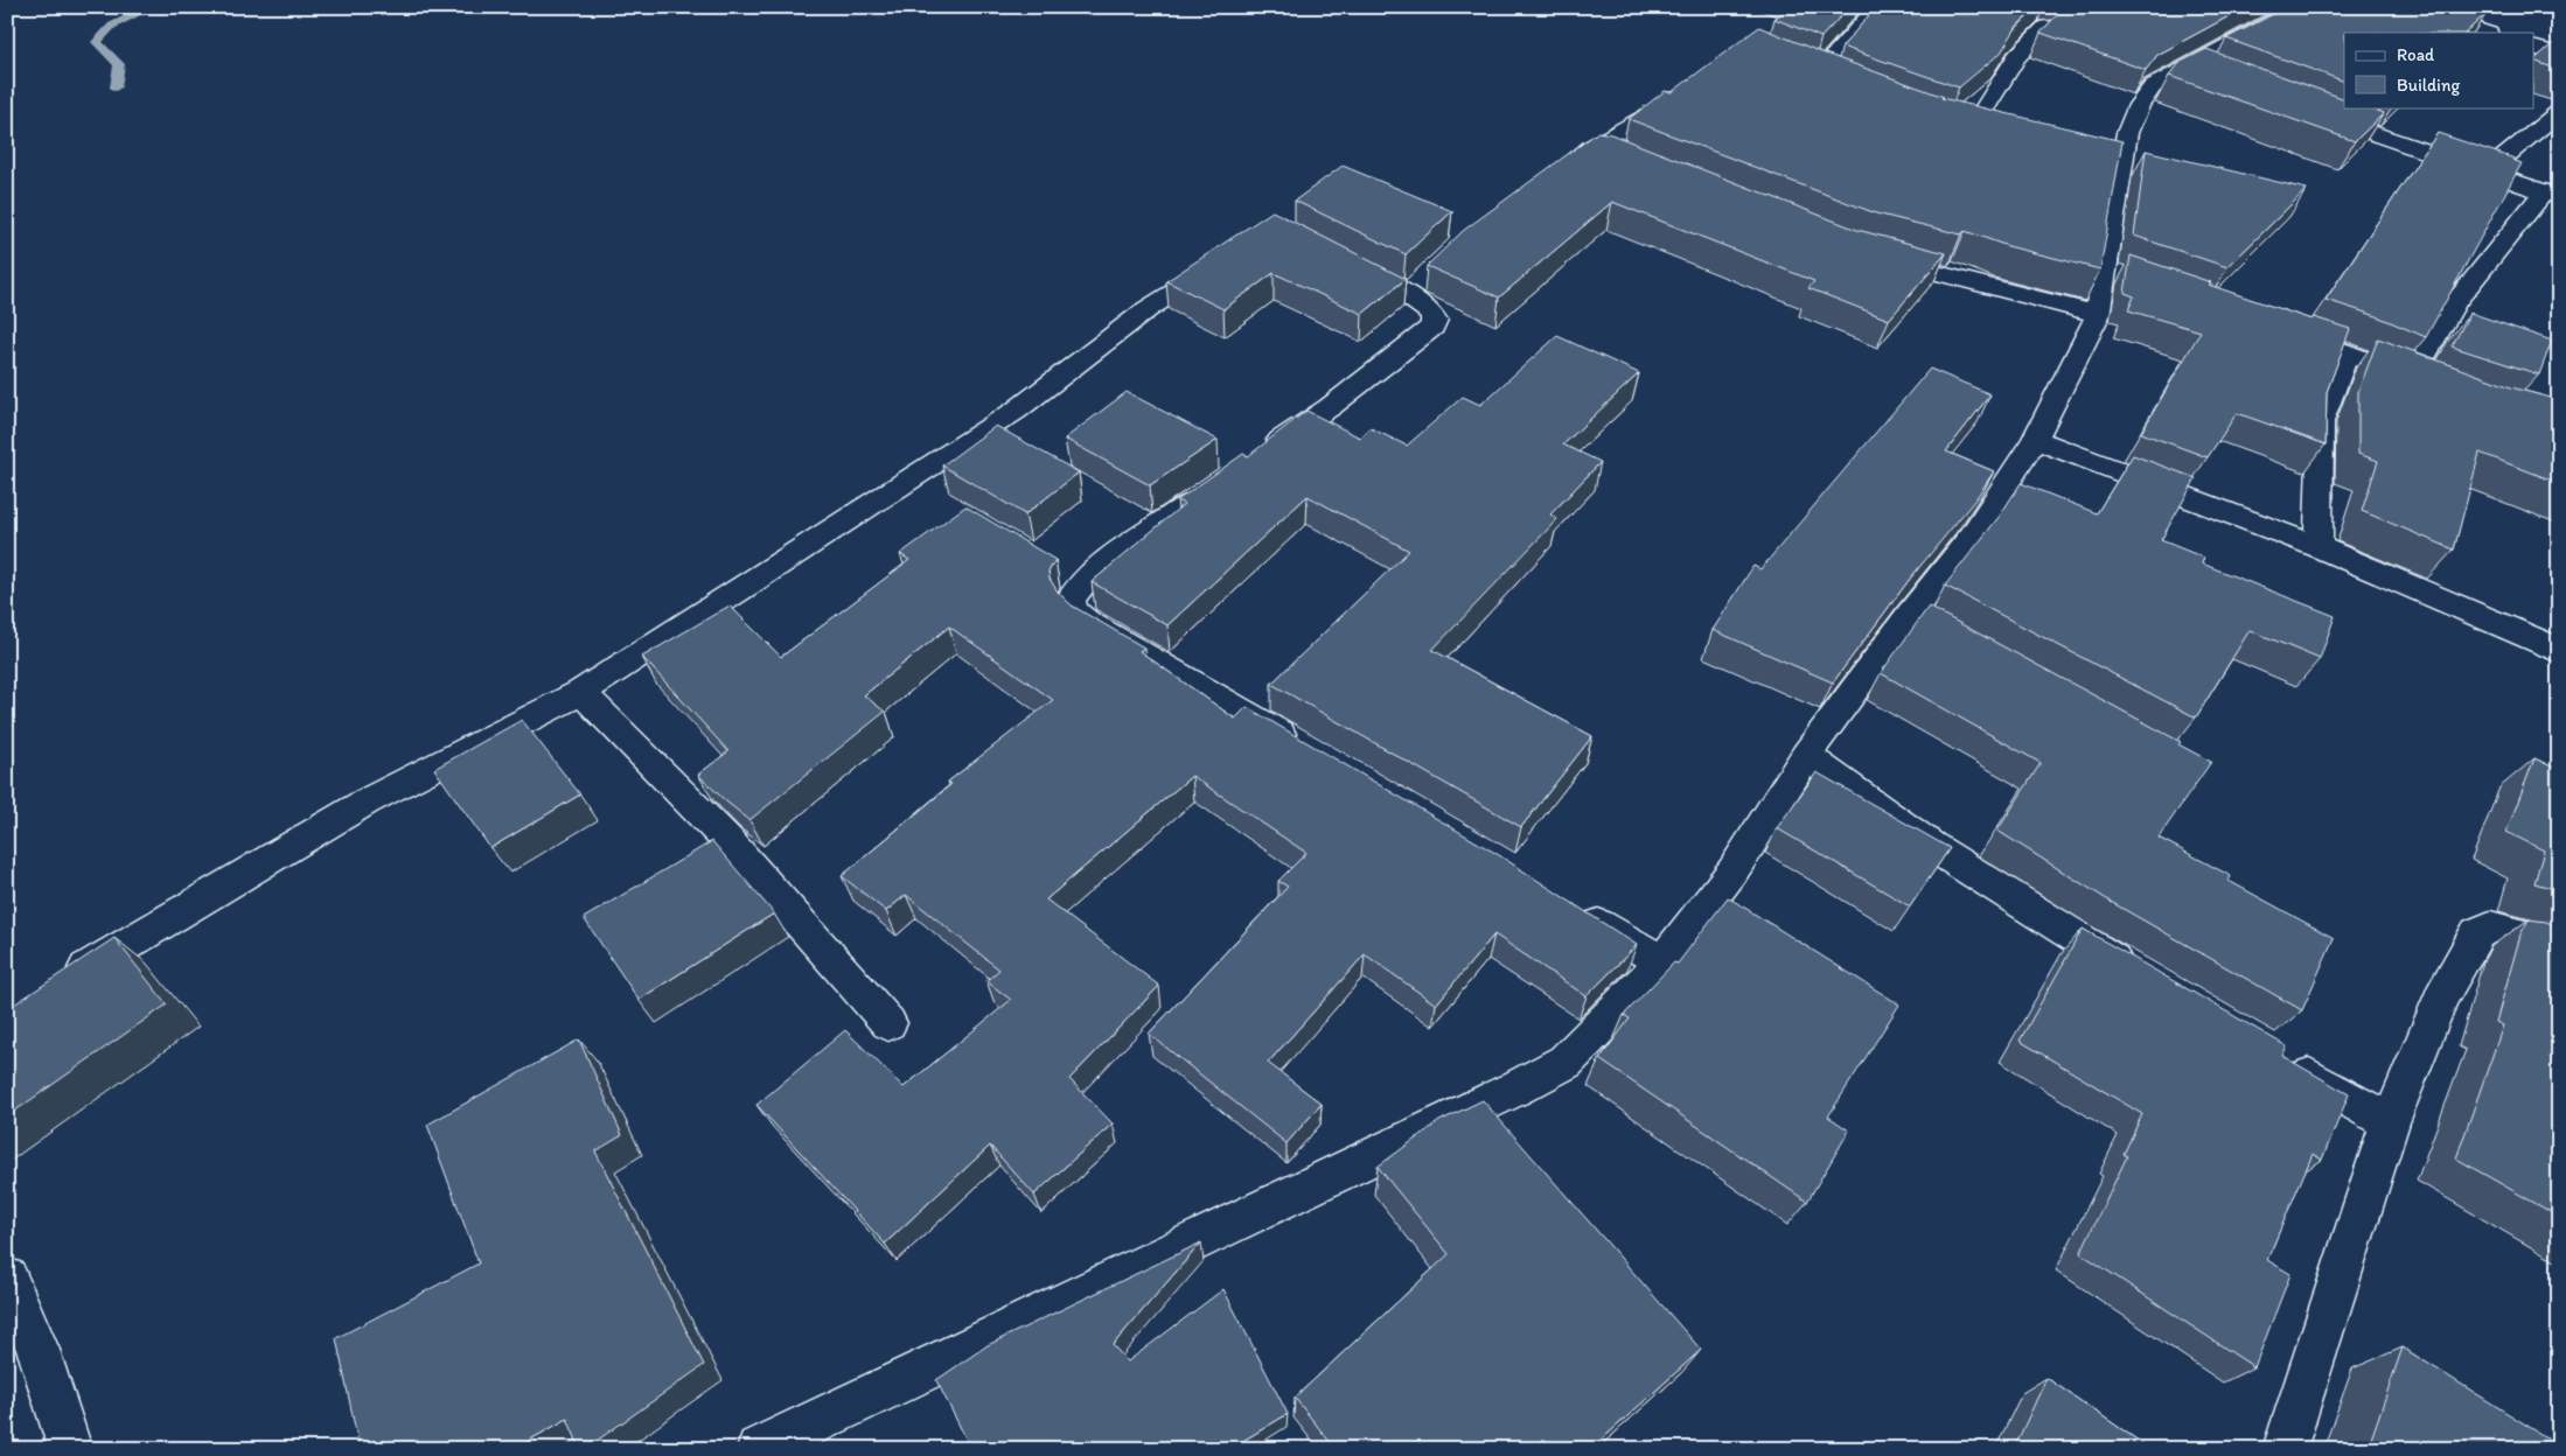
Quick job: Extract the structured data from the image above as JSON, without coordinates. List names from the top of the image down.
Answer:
{
  "legend": ["Road", "Building"]
}
